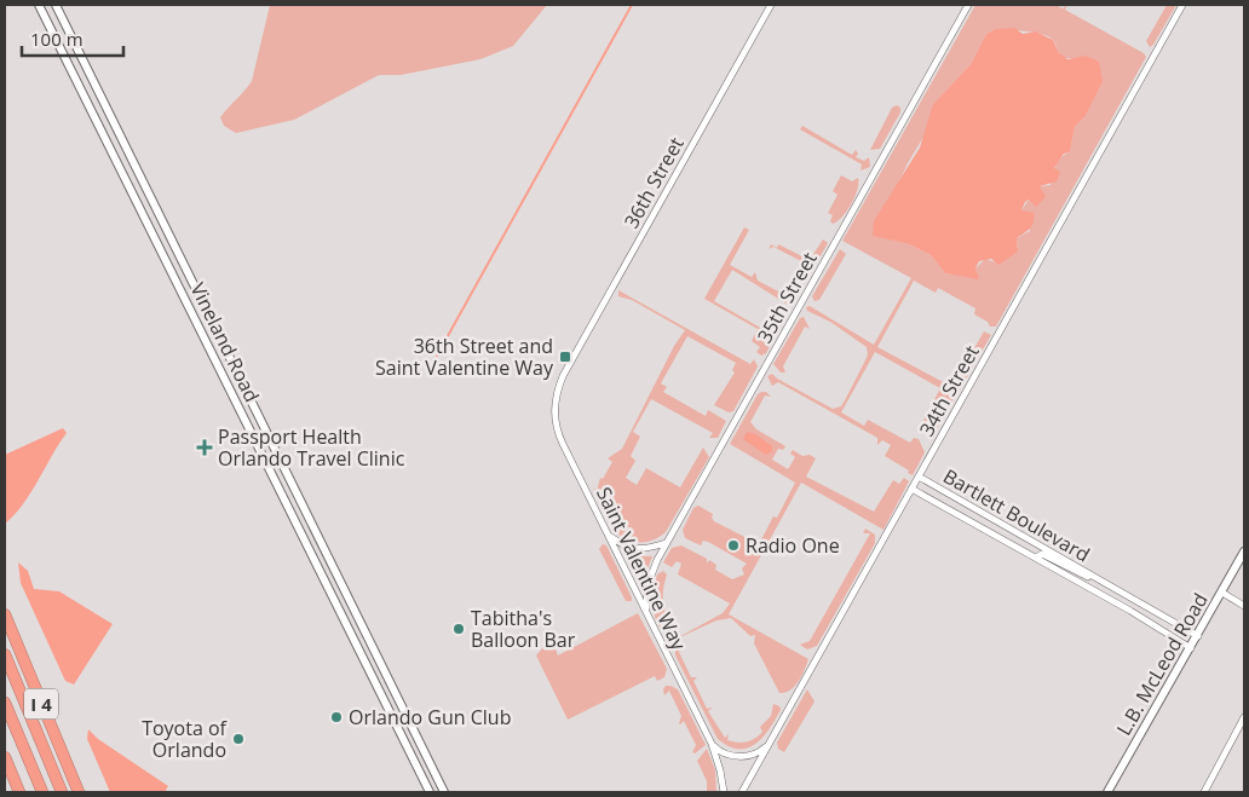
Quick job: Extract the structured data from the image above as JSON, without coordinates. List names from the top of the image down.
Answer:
{
  "streets": {
    "highway": ["I 4"],
    "street": [
      "36th Street",
      "35th Street",
      "Vineland Road",
      "34th Street",
      "Bartlett Boulevard",
      "Saint Valentine Way",
      "L.B. McLeod Road"
    ]
  },
  "crossings": [
    ["36th Street", "Saint Valentine Way"],
    ["35th Street", "Saint Valentine Way"],
    ["34th Street", "Bartlett Boulevard"],
    ["Bartlett Boulevard", "L.B. McLeod Road"]
  ],
  "places": {
    "transit": ["36th Street and Saint Valentine Way"],
    "health": ["Passport Health Orlando Travel Clinic"],
    "other": [
      "Radio One",
      "Tabitha's Balloon Bar",
      "Orlando Gun Club",
      "Toyota of Orlando"
    ]
  },
  "scale_bar": "100 m"
}
